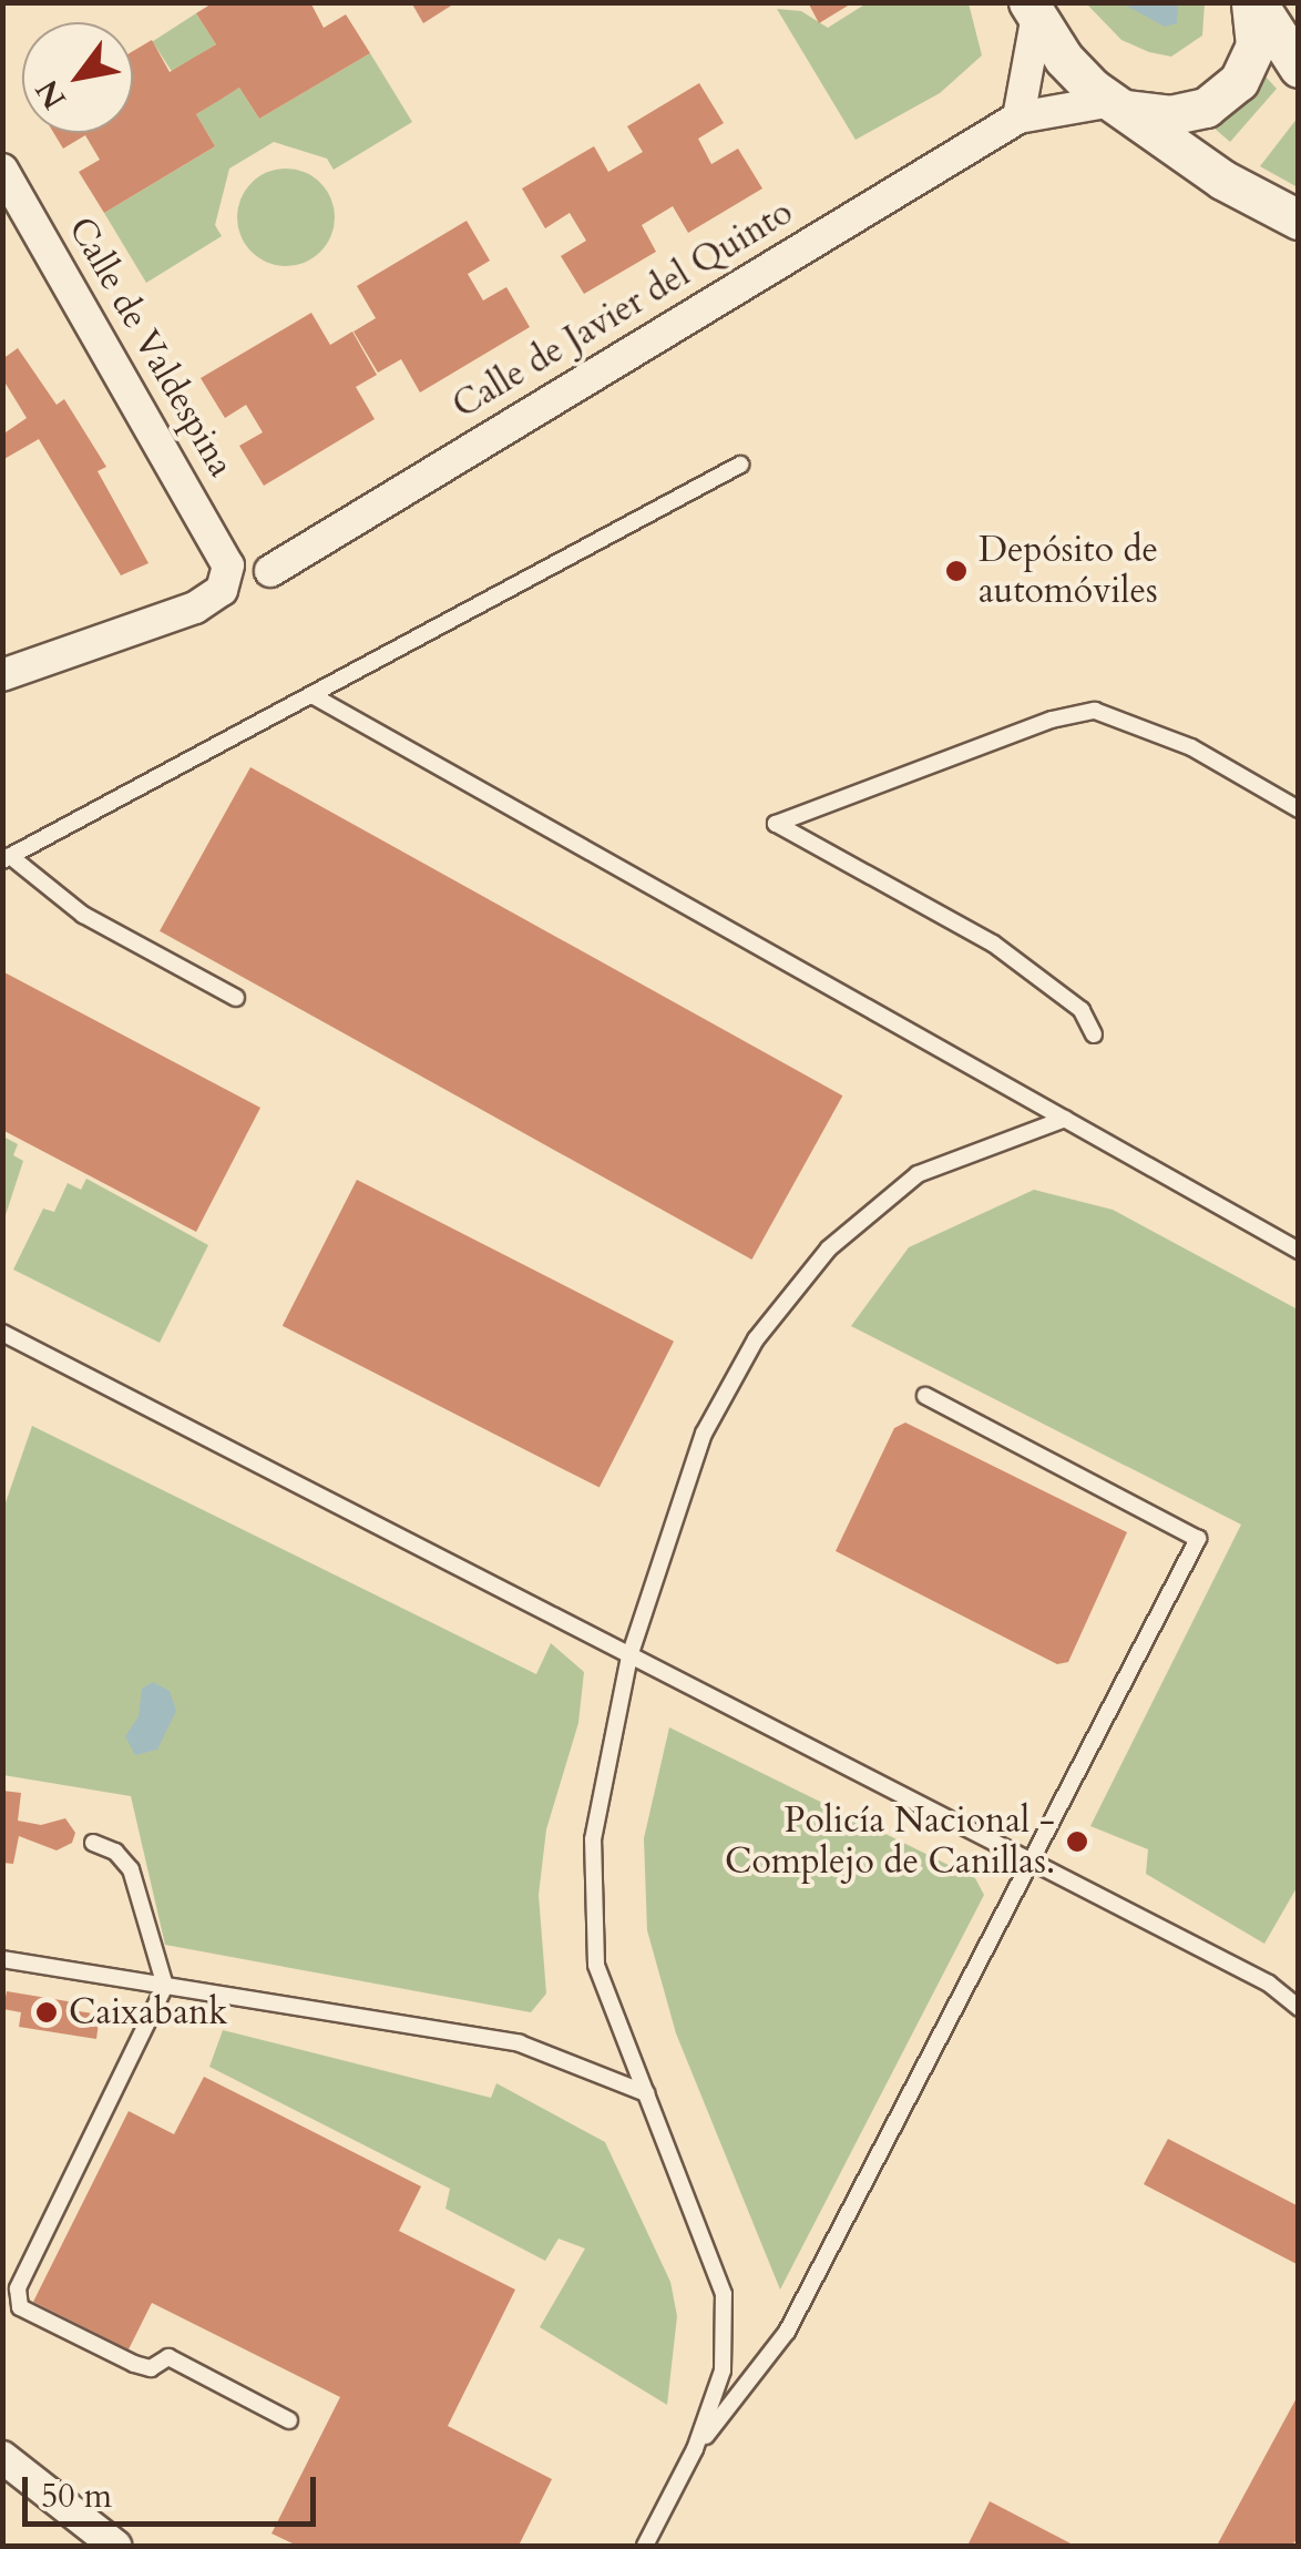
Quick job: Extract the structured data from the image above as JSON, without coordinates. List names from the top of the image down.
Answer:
{
  "streets": {
    "street": ["Calle de Javier del Quinto", "Calle de Valdespina"]
  },
  "places": ["Depósito de automóviles", "Policía Nacional - Complejo de Canillas.", "Caixabank"],
  "scale_bar": "50 m",
  "north": "bottom left"
}
